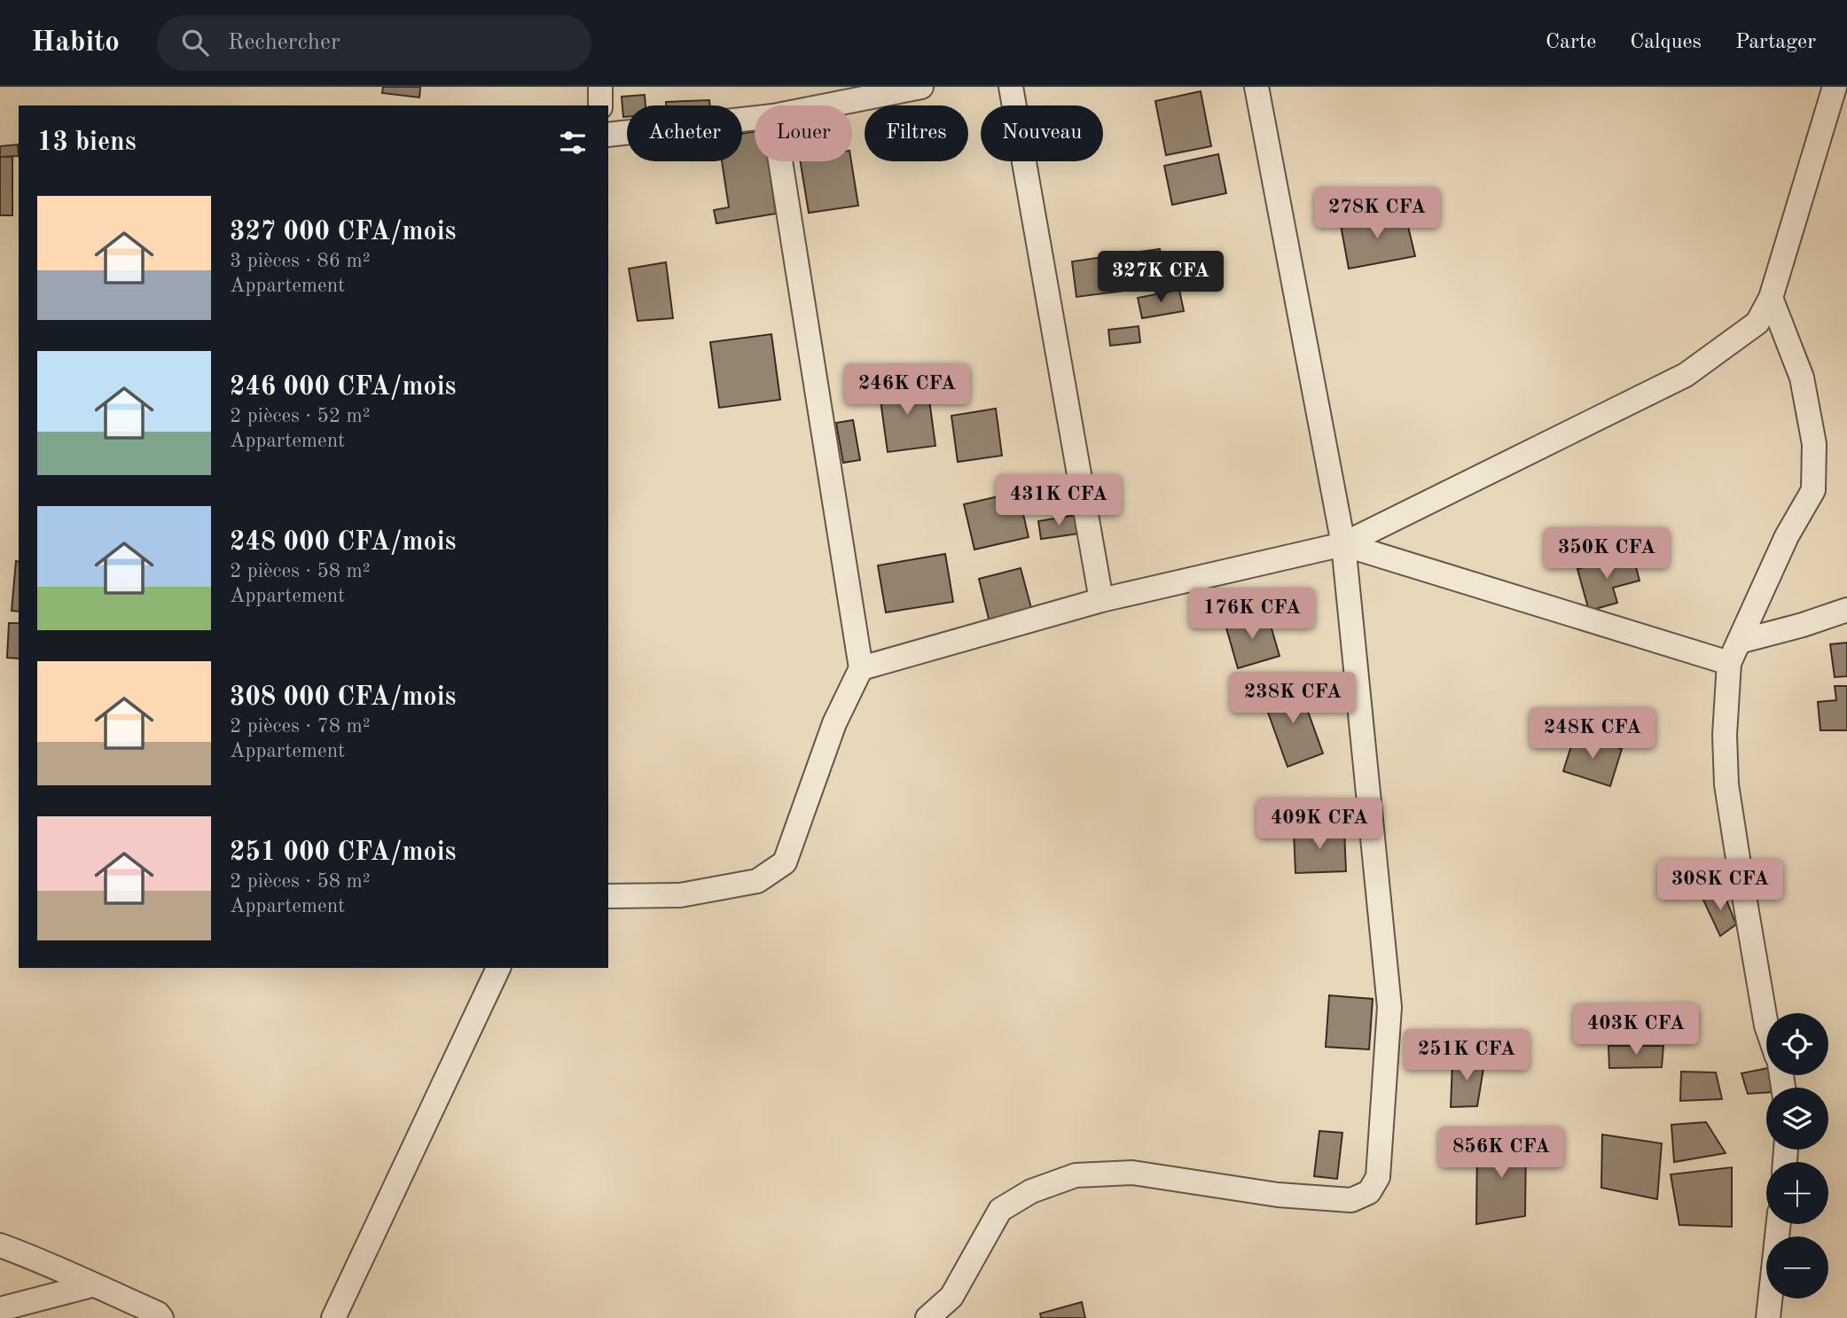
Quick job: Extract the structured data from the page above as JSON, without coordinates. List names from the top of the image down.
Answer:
{
  "page": {
    "header": "Habito",
    "search": "Rechercher",
    "nav": ["Carte", "Calques", "Partager"],
    "chip": [
      "Acheter",
      "Louer",
      "Filtres",
      "Nouveau"
    ],
    "heading": "13 biens",
    "list": [
      {
        "name": "327 000 CFA/mois",
        "note": "3 pièces · 86 m² · Appartement"
      },
      {
        "name": "246 000 CFA/mois",
        "note": "2 pièces · 52 m² · Appartement"
      },
      {
        "name": "248 000 CFA/mois",
        "note": "2 pièces · 58 m² · Appartement"
      },
      {
        "name": "308 000 CFA/mois",
        "note": "2 pièces · 78 m² · Appartement"
      },
      {
        "name": "251 000 CFA/mois",
        "note": "2 pièces · 58 m² · Appartement"
      }
    ],
    "price": [
      "278K CFA",
      "327K CFA",
      "246K CFA",
      "431K CFA",
      "350K CFA",
      "176K CFA",
      "238K CFA",
      "248K CFA",
      "409K CFA",
      "308K CFA",
      "403K CFA",
      "251K CFA",
      "856K CFA"
    ],
    "map_buttons": ["+", "−"]
  }
}
